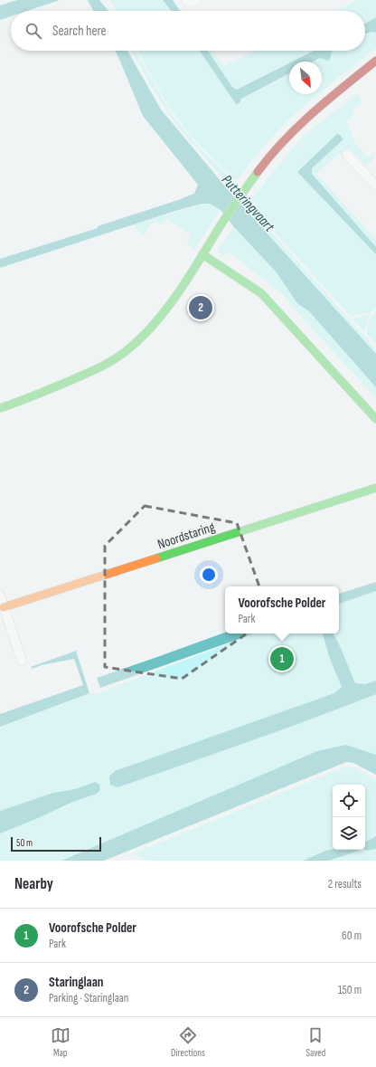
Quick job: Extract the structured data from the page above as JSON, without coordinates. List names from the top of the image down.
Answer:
{
  "streets": {
    "street": ["Noordstaring"]
  },
  "water": ["Putteringvaart"],
  "scale_bar": "50 m",
  "north": "bottom right",
  "page": {
    "search": "Search here",
    "pins": ["2", "1"],
    "popup": ["Voorofsche Polder", "Park"],
    "scale": "50 m",
    "heading": ["Nearby", "2 results"],
    "list": [
      {
        "mark": "1",
        "name": "Voorofsche Polder",
        "note": "Park",
        "value": "60 m"
      },
      {
        "mark": "2",
        "name": "Staringlaan",
        "note": "Parking · Staringlaan",
        "value": "150 m"
      }
    ],
    "nav": ["Map", "Directions", "Saved"]
  }
}
